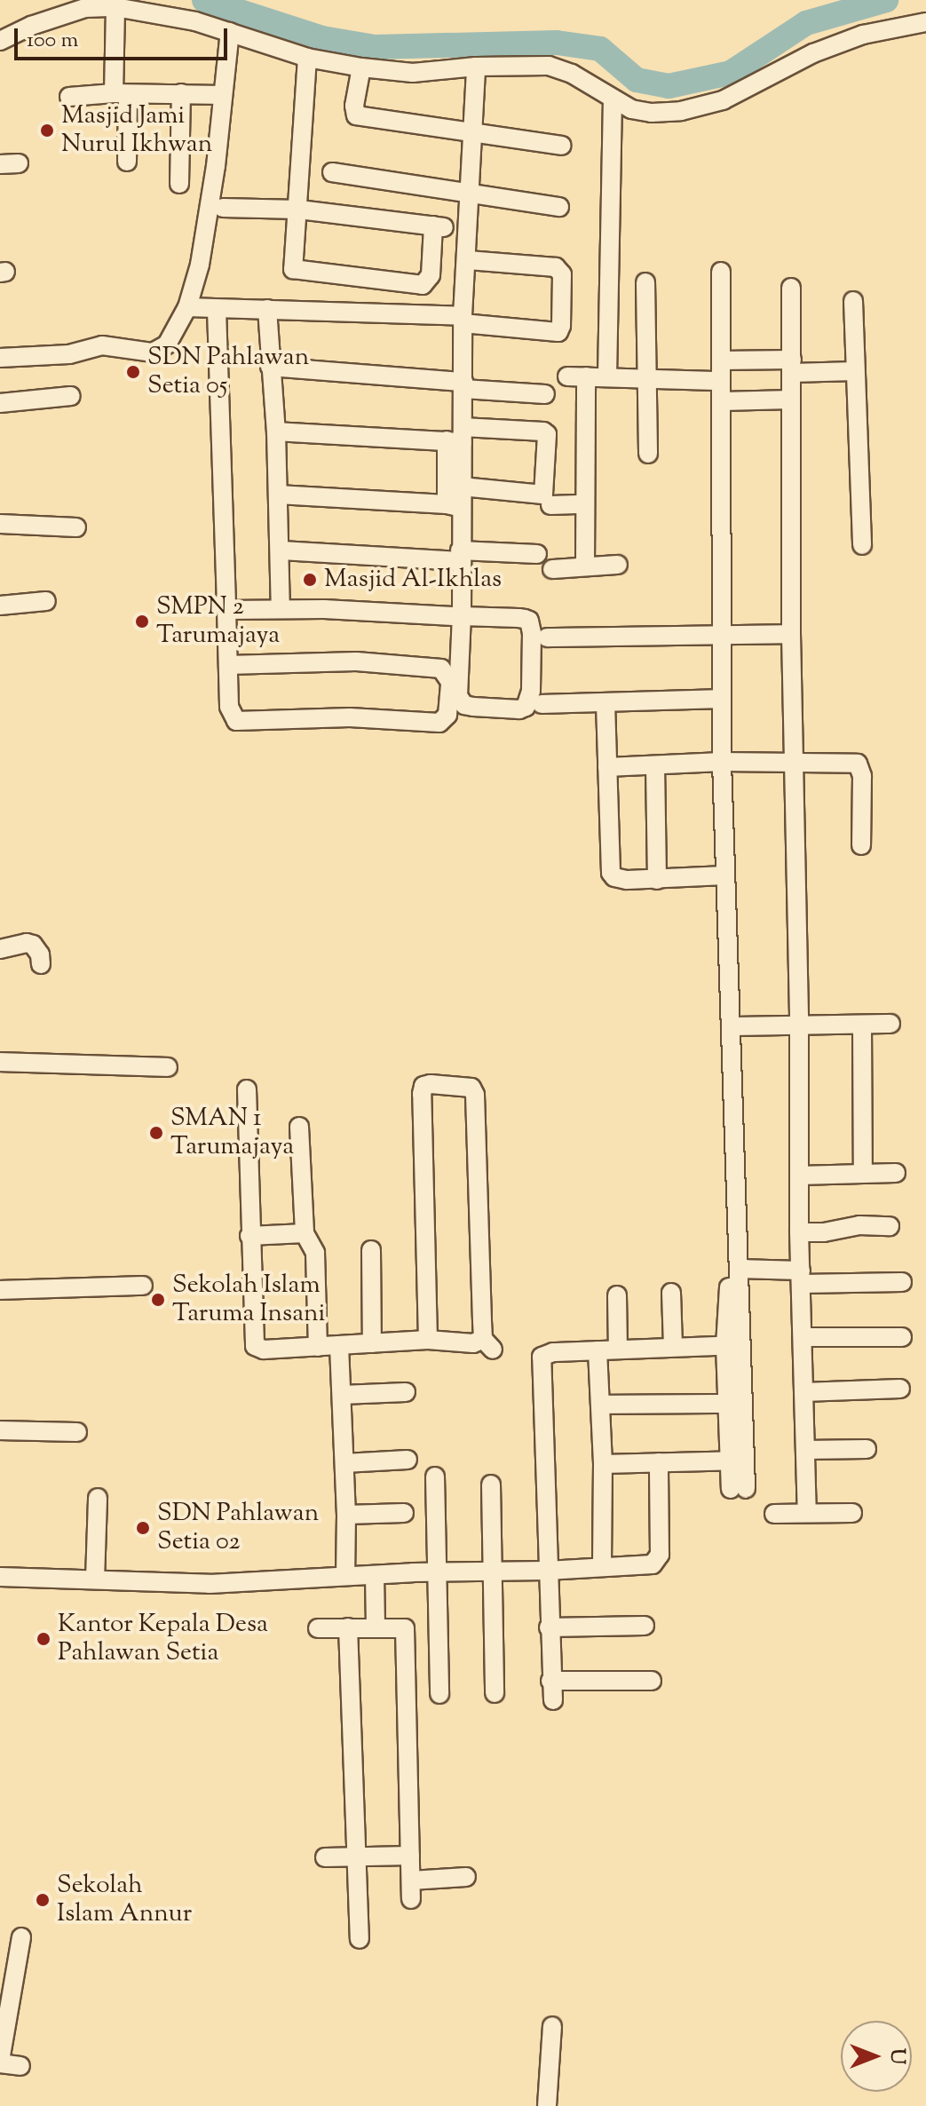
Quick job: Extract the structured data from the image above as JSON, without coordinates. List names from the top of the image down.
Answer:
{
  "places": [
    "Masjid Jami Nurul Ikhwan",
    "SDN Pahlawan Setia 05",
    "Masjid Al-Ikhlas",
    "SMPN 2 Tarumajaya",
    "SMAN 1 Tarumajaya",
    "Sekolah Islam Taruma Insani",
    "SDN Pahlawan Setia 02",
    "Kantor Kepala Desa Pahlawan Setia",
    "Sekolah Islam Annur"
  ],
  "scale_bar": "100 m",
  "north": "right"
}
